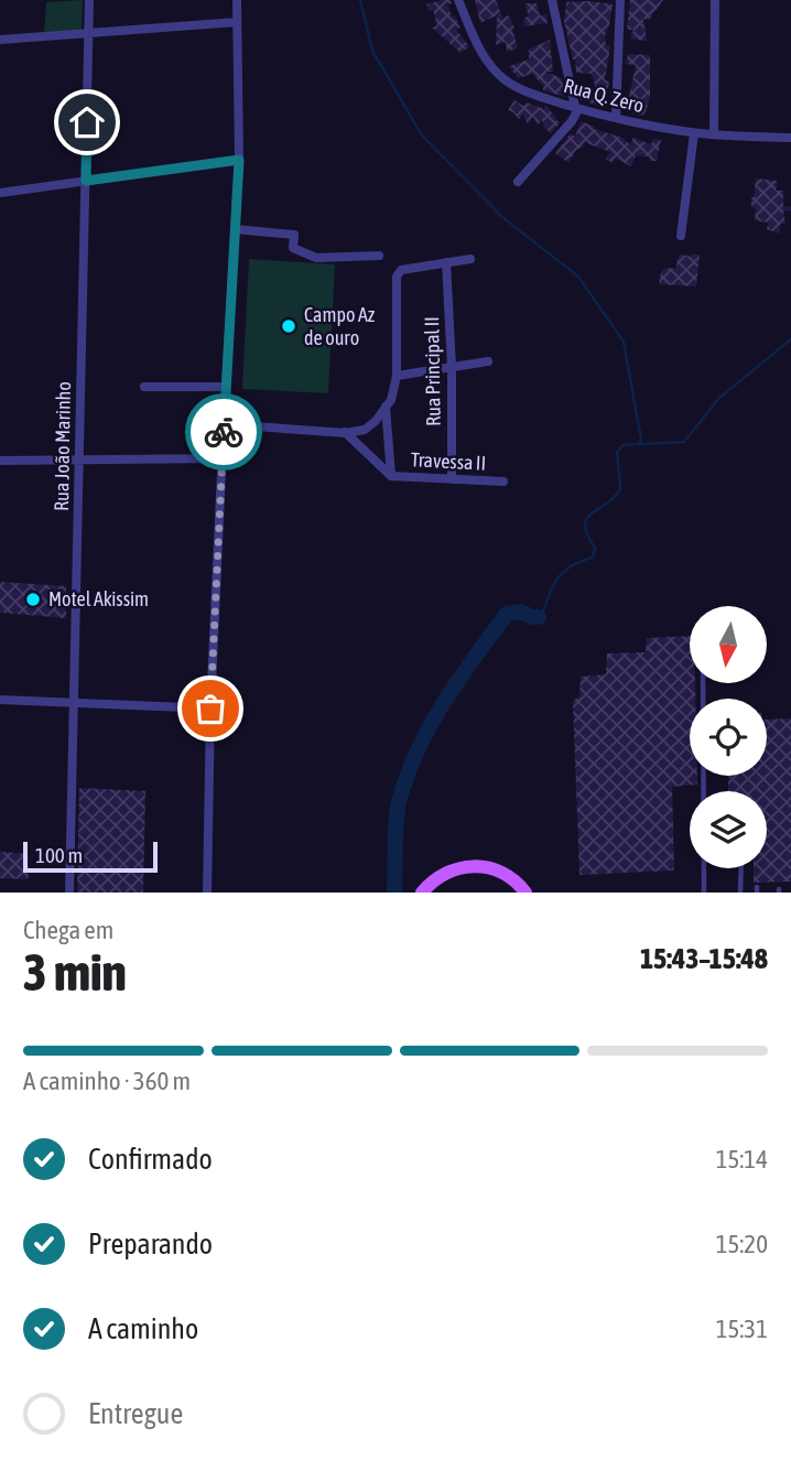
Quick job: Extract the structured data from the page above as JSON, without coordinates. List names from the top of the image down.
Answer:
{
  "streets": {
    "street": [
      "Rua Q. Zero",
      "Rua Principal II",
      "Rua João Marinho",
      "Travessa II"
    ]
  },
  "crossings": [
    ["Rua Principal II", "Travessa II"]
  ],
  "places": ["Campo Az de ouro", "Motel Akissim"],
  "scale_bar": "100 m",
  "north": "bottom",
  "page": {
    "scale": "100 m",
    "heading": ["3 min", "Chega em", "15:43–15:48"],
    "bar": "A caminho · 360 m",
    "list": [
      ["Confirmado", "15:14"],
      ["Preparando", "15:20"],
      ["A caminho", "15:31"],
      "Entregue"
    ]
  }
}
